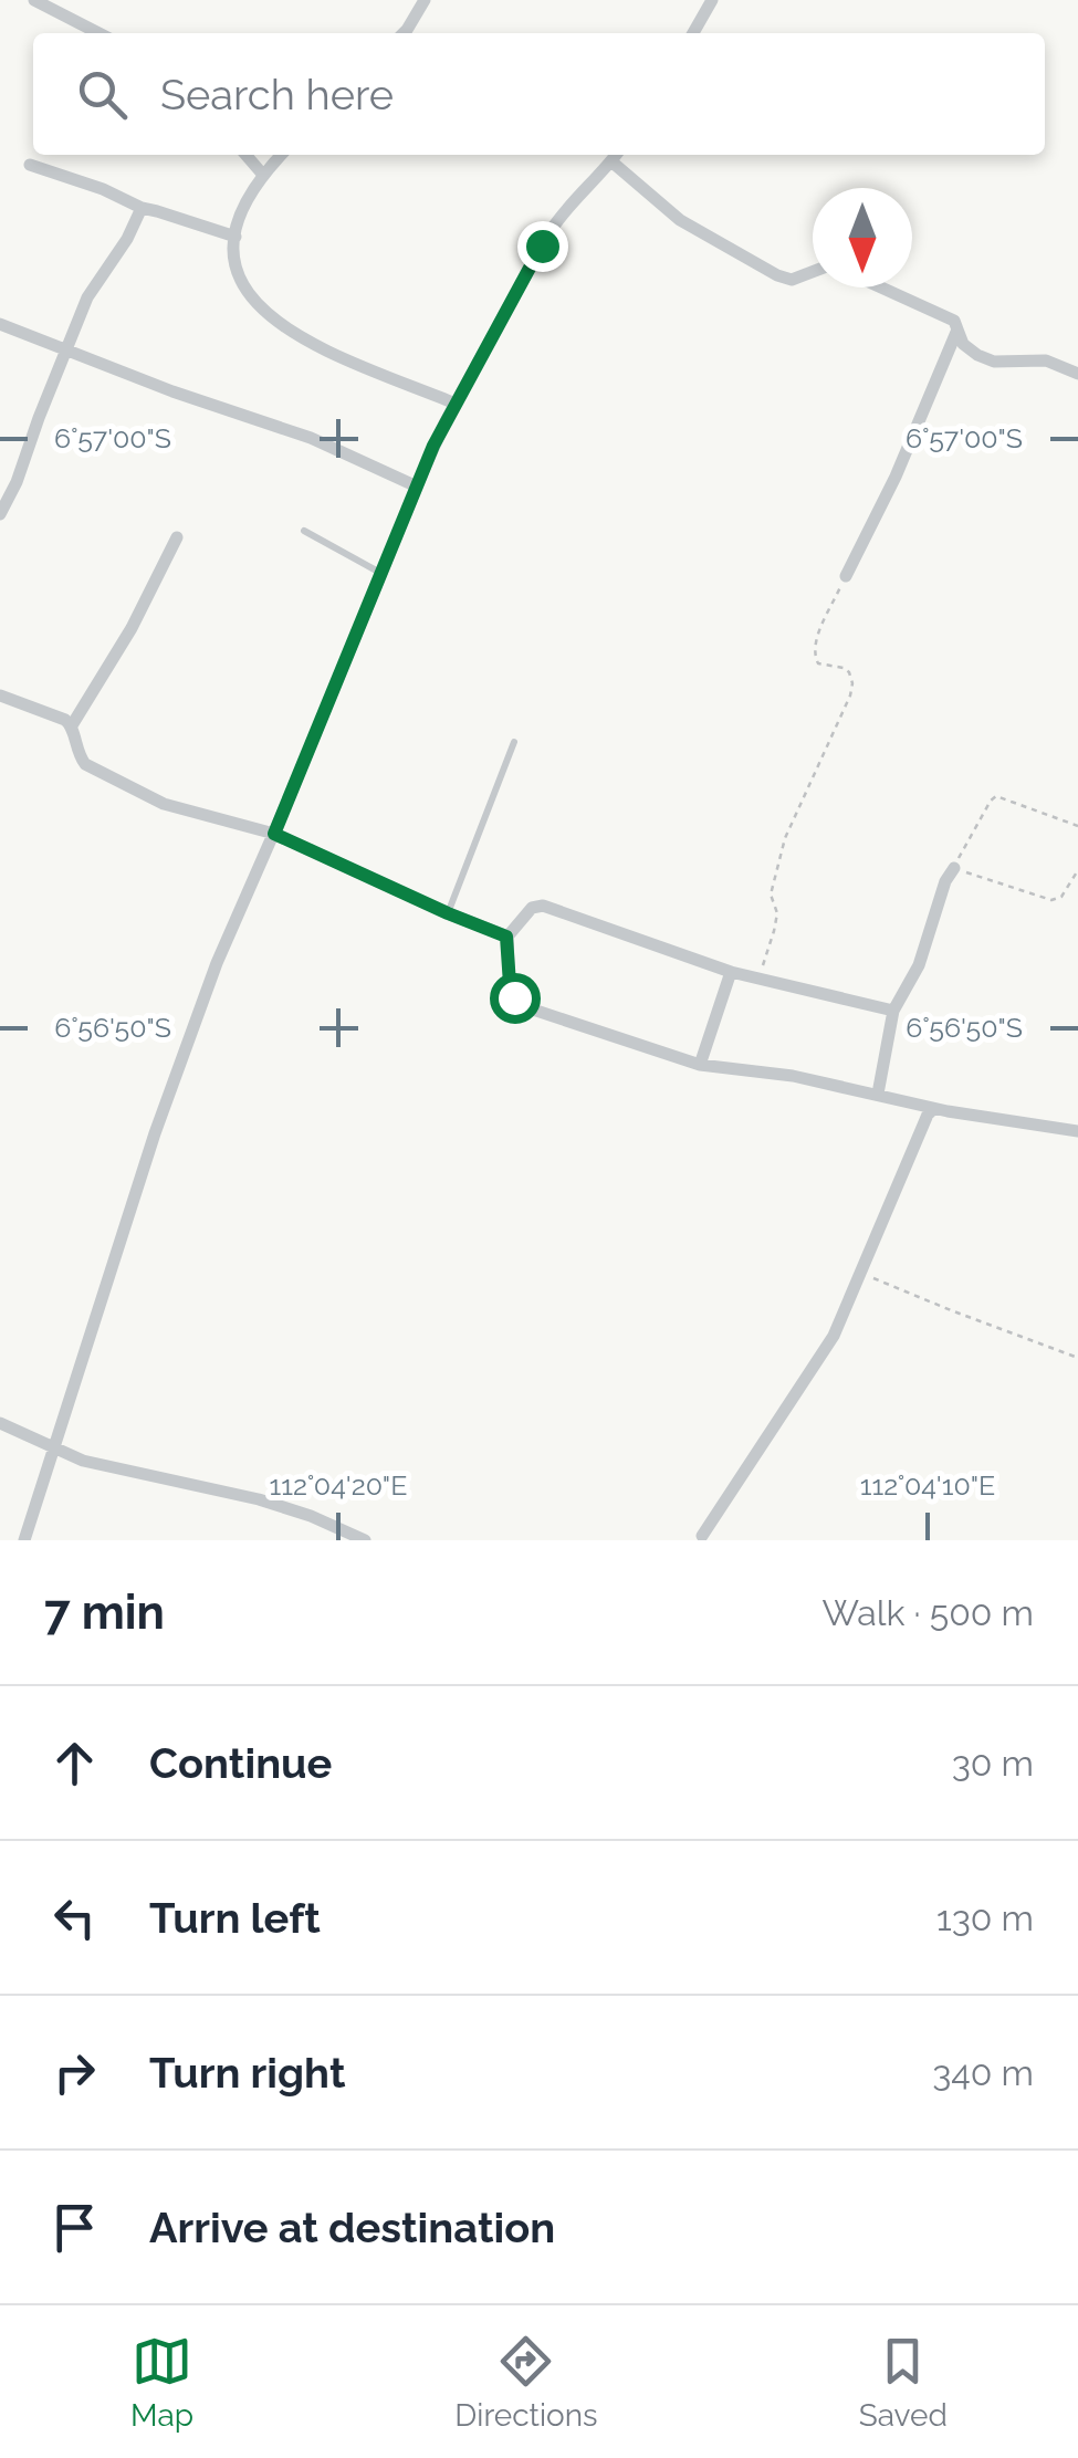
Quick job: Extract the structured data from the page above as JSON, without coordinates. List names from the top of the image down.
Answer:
{
  "north": "bottom",
  "page": {
    "search": "Search here",
    "heading": ["7 min", "Walk · 500 m"],
    "list": [
      ["Continue", "30 m"],
      ["Turn left", "130 m"],
      ["Turn right", "340 m"],
      "Arrive at destination"
    ],
    "nav": ["Map", "Directions", "Saved"]
  },
  "coordinates": [
    "6°57'00\"S",
    "6°56'50\"S",
    "112°04'20\"E",
    "112°04'10\"E"
  ]
}
